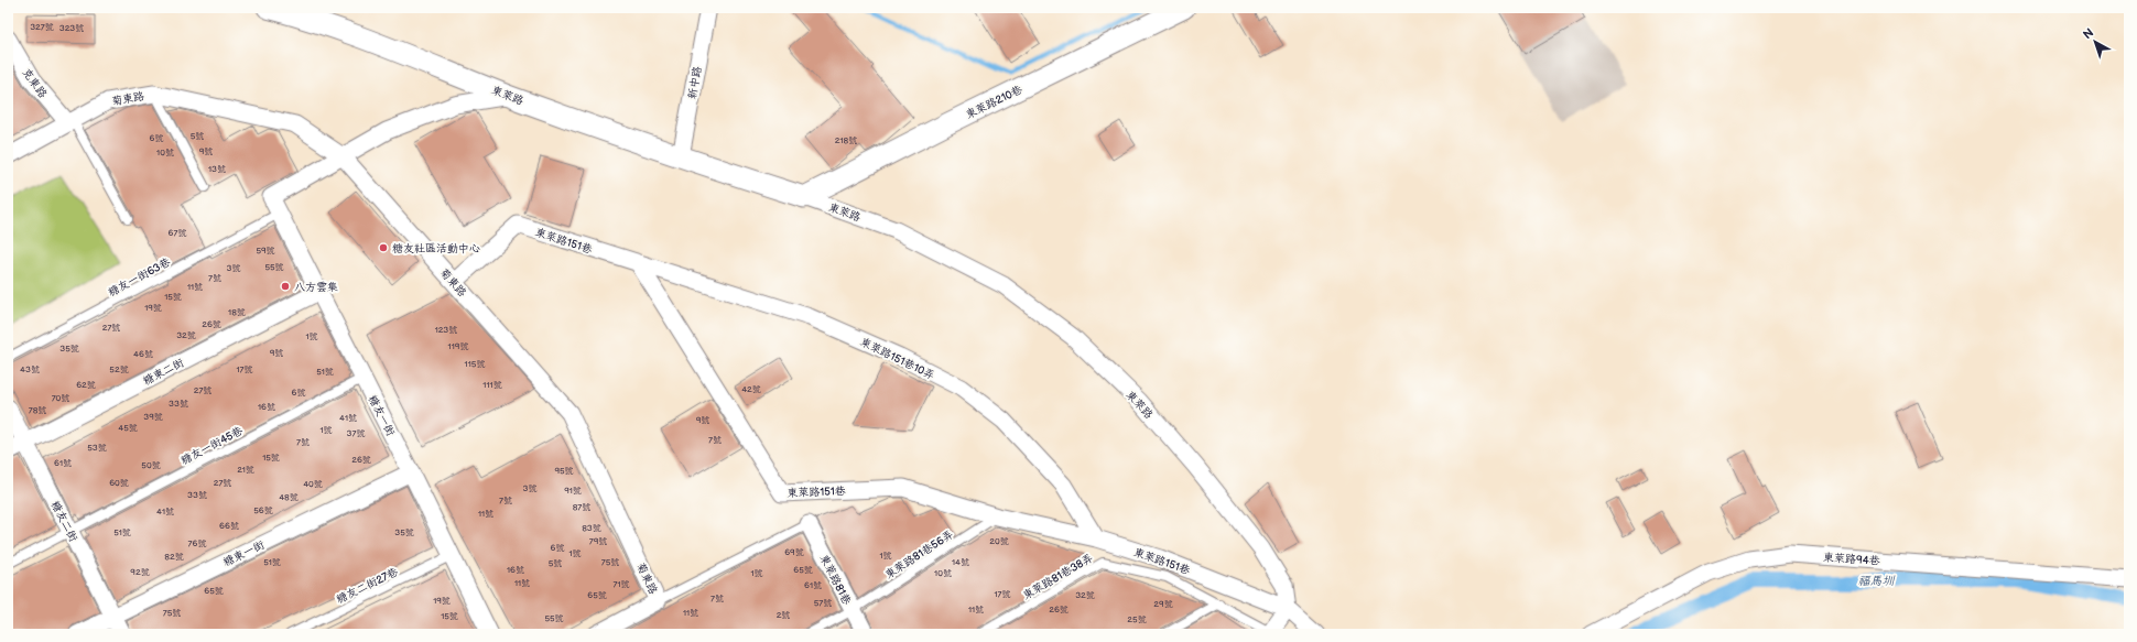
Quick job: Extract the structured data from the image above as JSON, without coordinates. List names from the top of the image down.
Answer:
{
  "streets": {
    "street": [
      "克東路",
      "新中路",
      "東萊路",
      "菊東路",
      "東萊路210巷",
      "東萊路151巷",
      "東萊路151巷10弄",
      "糖東二街",
      "糖友一街",
      "糖友二街",
      "糖東一街",
      "東萊路94巷",
      "東萊路81巷"
    ],
    "lane": [
      "糖友一街63巷",
      "糖友一街45巷",
      "東萊路81巷56弄",
      "東萊路81巷38弄",
      "糖友二街27巷"
    ]
  },
  "crossings": [
    ["克東路", "菊東路"],
    ["新中路", "東萊路"],
    ["東萊路", "東萊路210巷"],
    ["東萊路", "東萊路151巷"],
    ["菊東路", "東萊路151巷"],
    ["菊東路", "糖友一街"],
    ["東萊路151巷", "東萊路151巷10弄"],
    ["東萊路151巷", "東萊路81巷56弄"],
    ["糖友一街63巷", "糖友一街"],
    ["糖東二街", "糖友一街"],
    ["糖東二街", "糖友二街"],
    ["糖友一街", "糖友一街45巷"],
    ["糖友一街", "糖東一街"],
    ["糖友一街", "糖友二街27巷"],
    ["糖友一街45巷", "糖友二街"],
    ["糖友二街", "糖東一街"],
    ["東萊路81巷56弄", "東萊路81巷"]
  ],
  "water": ["福馬圳"],
  "places": ["糖友社區活動中心", "八方雲集"],
  "house_numbers": [
    "327號",
    "323號",
    "5號",
    "6號",
    "218號",
    "9號",
    "10號",
    "13號",
    "67號",
    "59號",
    "55號",
    "3號",
    "7號",
    "11號",
    "15號",
    "19號",
    "18號",
    "26號",
    "27號",
    "123號",
    "32號",
    "1號",
    "119號",
    "35號",
    "9號",
    "46號",
    "115號",
    "43號",
    "52號",
    "17號",
    "51號",
    "62號",
    "111號",
    "42號",
    "27號",
    "6號",
    "70號",
    "33號",
    "16號",
    "78號",
    "39號",
    "41號",
    "9號",
    "45號",
    "1號",
    "37號",
    "7號",
    "7號",
    "53號",
    "15號",
    "26號",
    "61號",
    "50號",
    "21號",
    "95號",
    "60號",
    "27號",
    "40號",
    "3號",
    "91號",
    "33號",
    "48號",
    "7號",
    "87號",
    "56號",
    "41號",
    "11號",
    "66號",
    "83號",
    "51號",
    "35號",
    "79號",
    "20號",
    "76號",
    "6號",
    "69號",
    "1號",
    "1號",
    "82號",
    "51號",
    "75號",
    "14號",
    "5號",
    "16號",
    "65號",
    "92號",
    "1號",
    "10號",
    "11號",
    "71號",
    "61號",
    "65號",
    "17號",
    "65號",
    "32號",
    "7號",
    "19號",
    "57號",
    "29號",
    "11號",
    "26號",
    "75號",
    "11號",
    "2號",
    "15號",
    "55號",
    "25號"
  ],
  "north": "top left"
}
